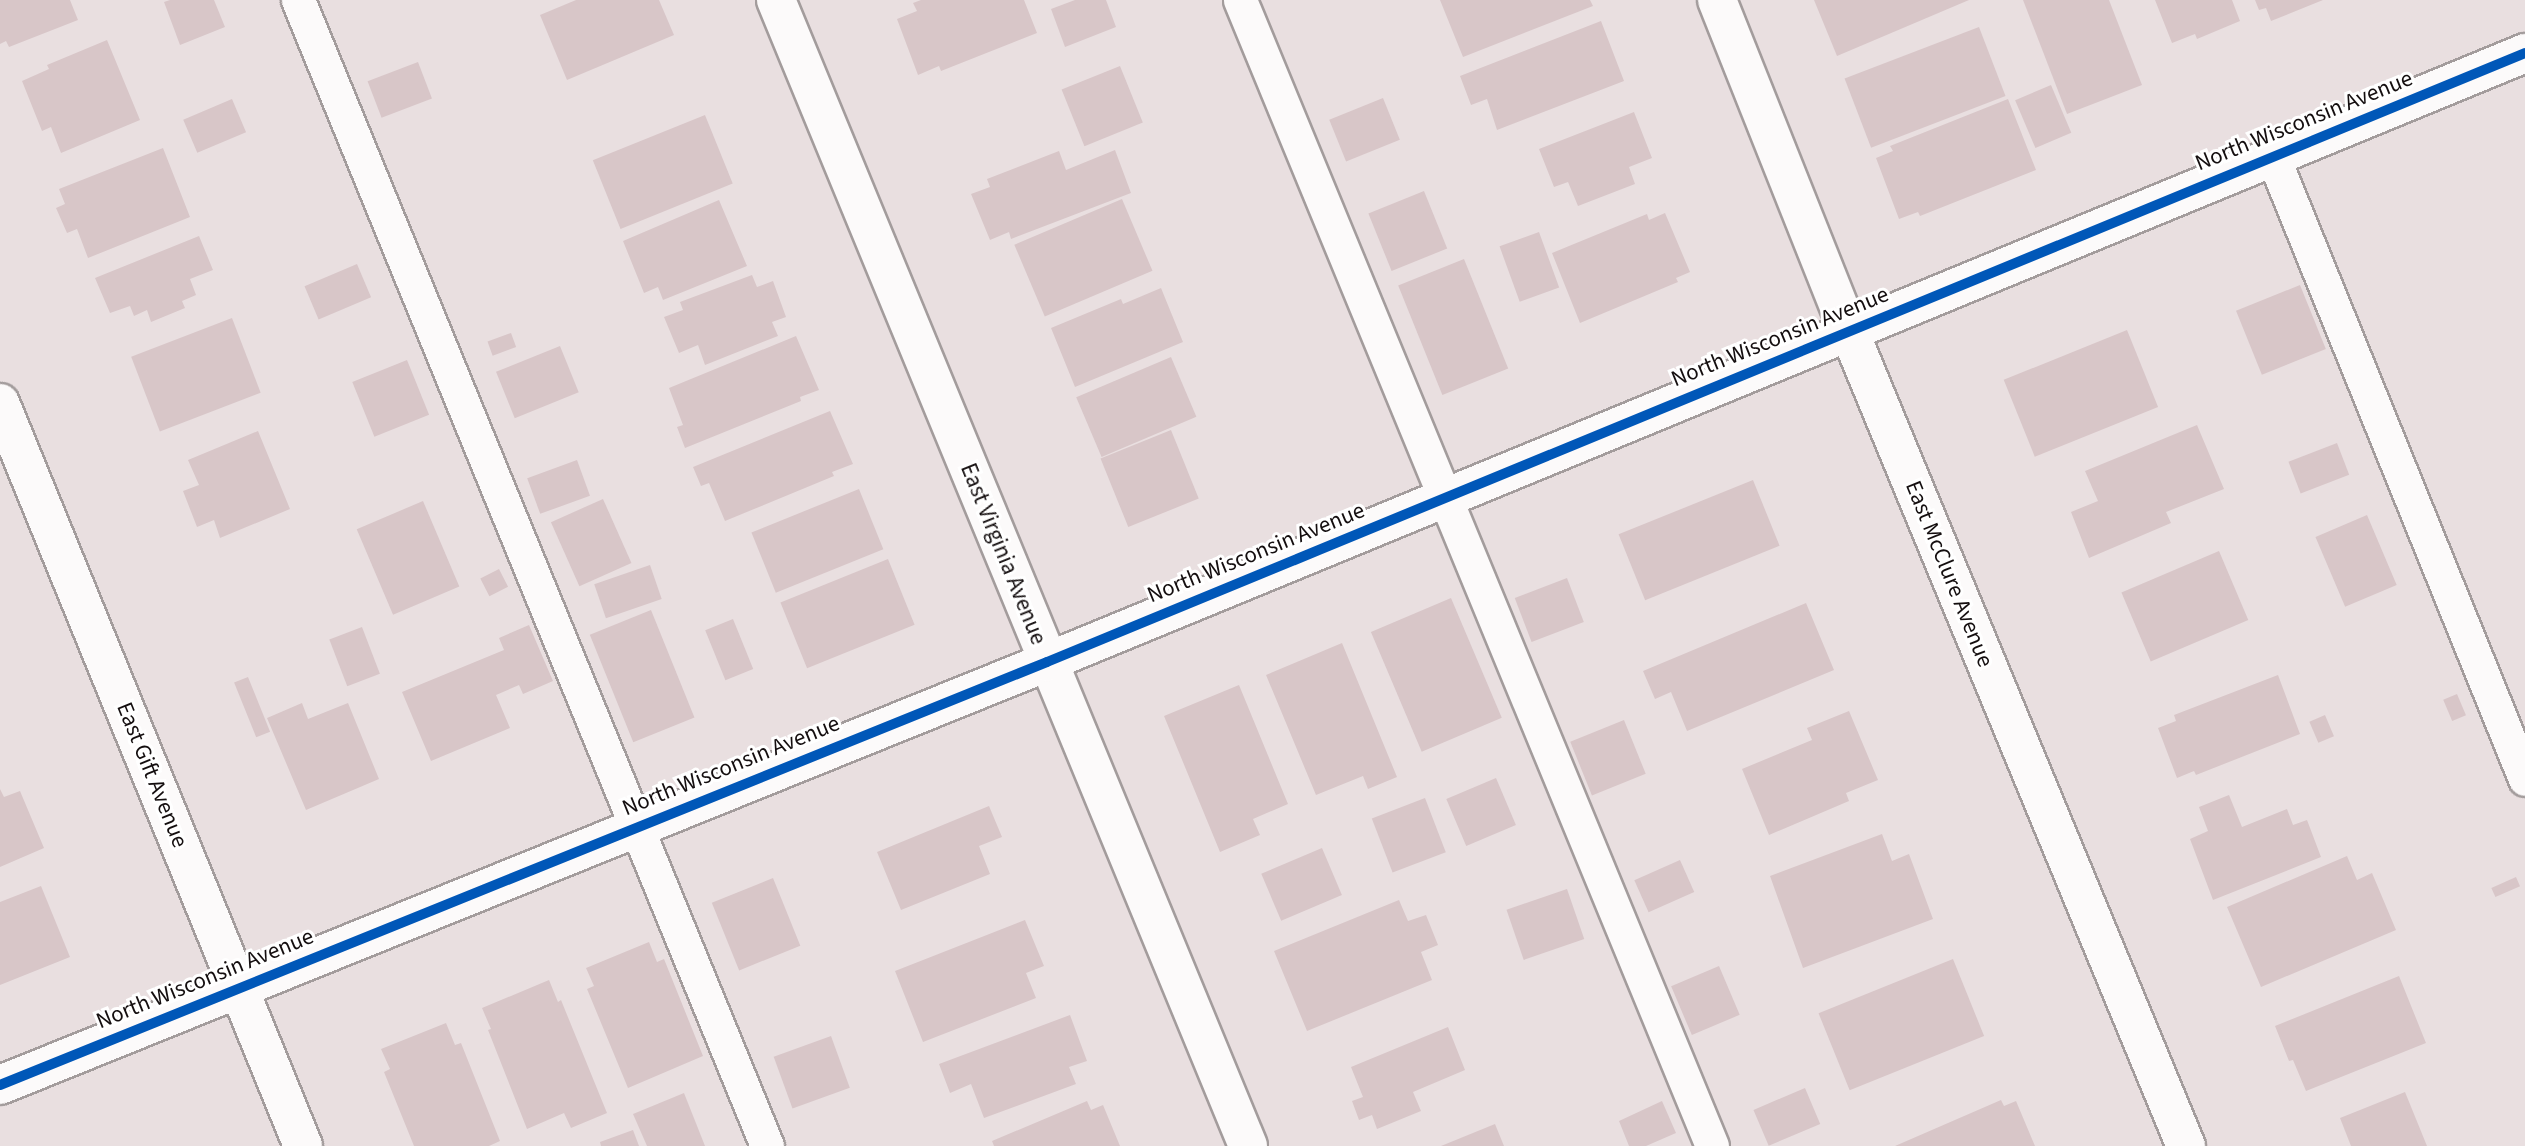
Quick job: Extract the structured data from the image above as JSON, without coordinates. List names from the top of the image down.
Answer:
{
  "streets": {
    "street": [
      "North Wisconsin Avenue",
      "East Virginia Avenue",
      "East McClure Avenue",
      "East Gift Avenue"
    ]
  },
  "crossings": [
    ["North Wisconsin Avenue", "East Virginia Avenue"],
    ["North Wisconsin Avenue", "East McClure Avenue"],
    ["North Wisconsin Avenue", "East Gift Avenue"]
  ]
}
